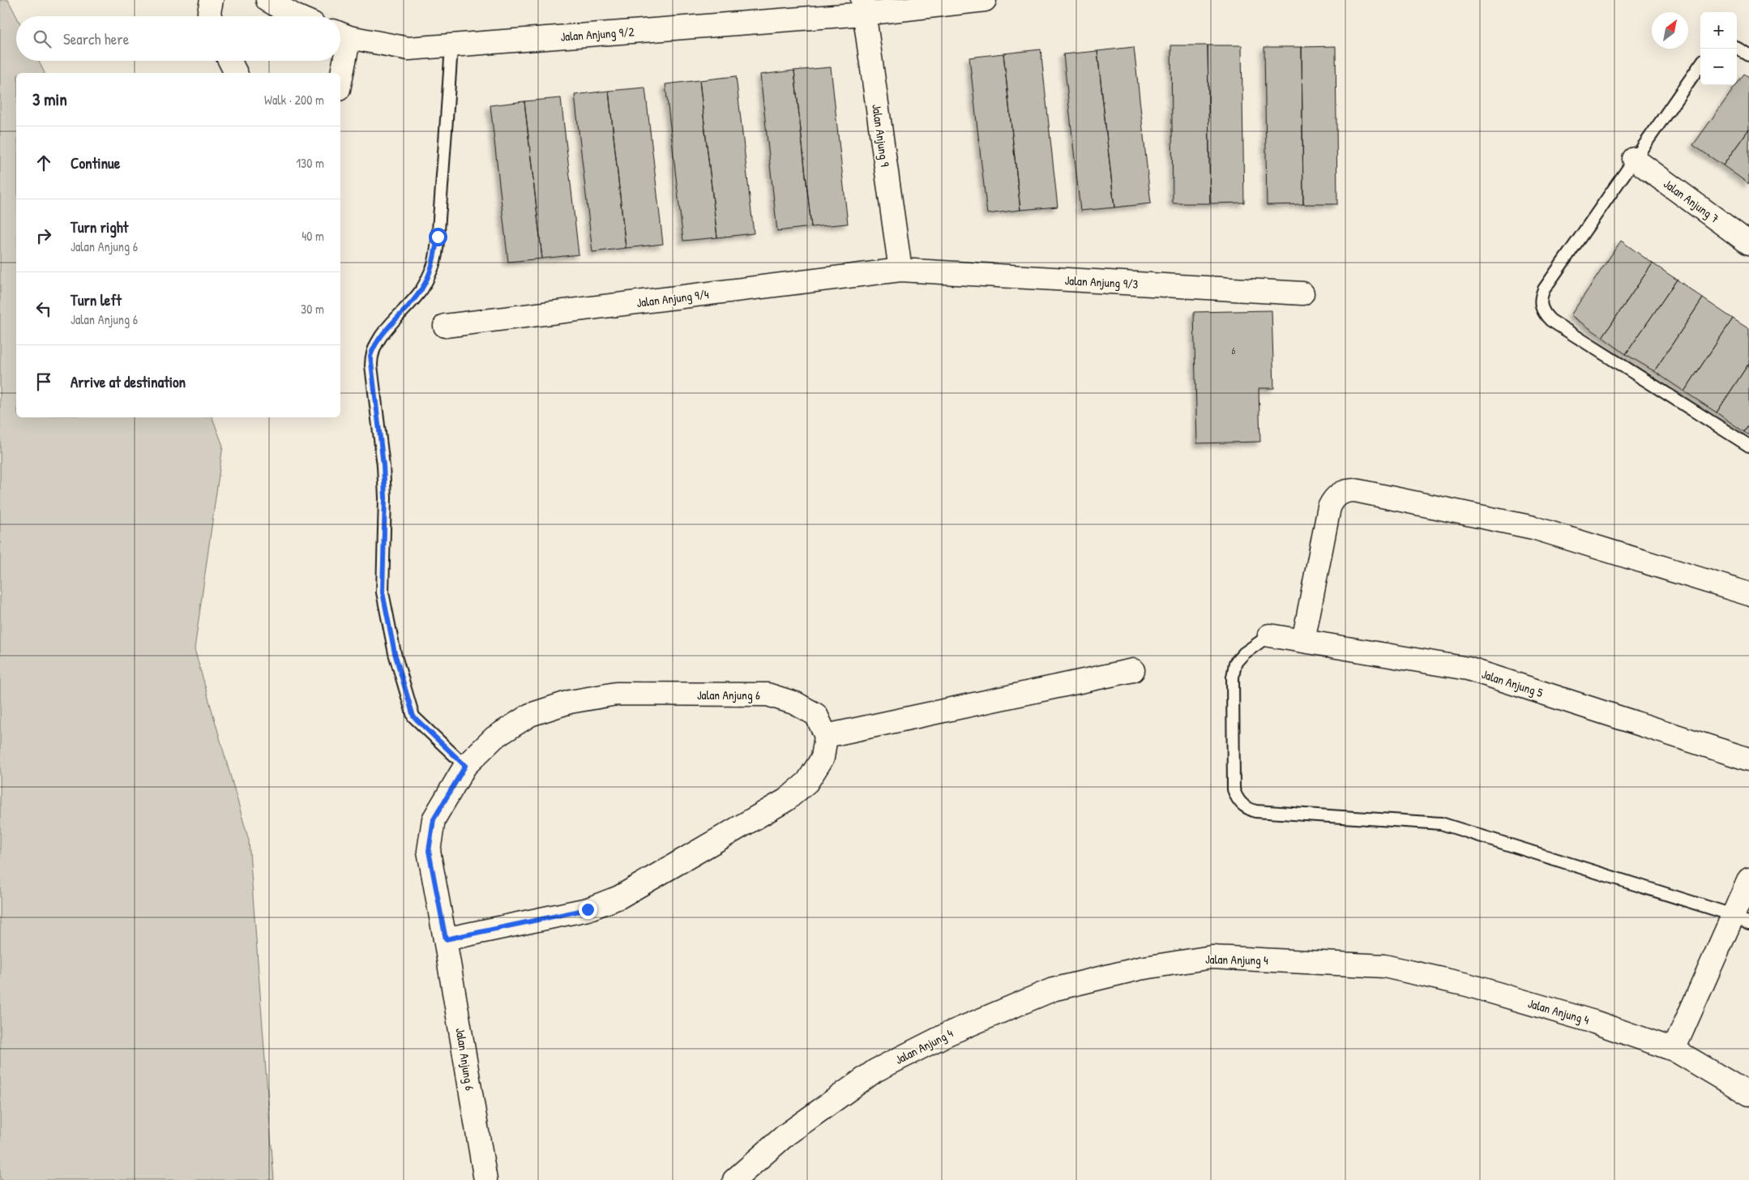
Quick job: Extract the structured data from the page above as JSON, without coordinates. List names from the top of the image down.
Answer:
{
  "streets": {
    "street": [
      "Jalan Anjung 9/2",
      "Jalan Anjung 9",
      "Jalan Anjung 7",
      "Jalan Anjung 9/3",
      "Jalan Anjung 9/4",
      "Jalan Anjung 5",
      "Jalan Anjung 6",
      "Jalan Anjung 4"
    ]
  },
  "crossings": [
    ["Jalan Anjung 9/2", "Jalan Anjung 9"],
    ["Jalan Anjung 9", "Jalan Anjung 9/3"],
    ["Jalan Anjung 9", "Jalan Anjung 9/4"],
    ["Jalan Anjung 9/3", "Jalan Anjung 9/4"]
  ],
  "house_numbers": ["6"],
  "north": "top right",
  "page": {
    "map_buttons": ["+", "−"],
    "search": "Search here",
    "heading": ["3 min", "Walk · 200 m"],
    "list": [
      ["Continue", "130 m"],
      ["Turn right", "Jalan Anjung 6", "40 m"],
      ["Turn left", "Jalan Anjung 6", "30 m"],
      "Arrive at destination"
    ]
  }
}
